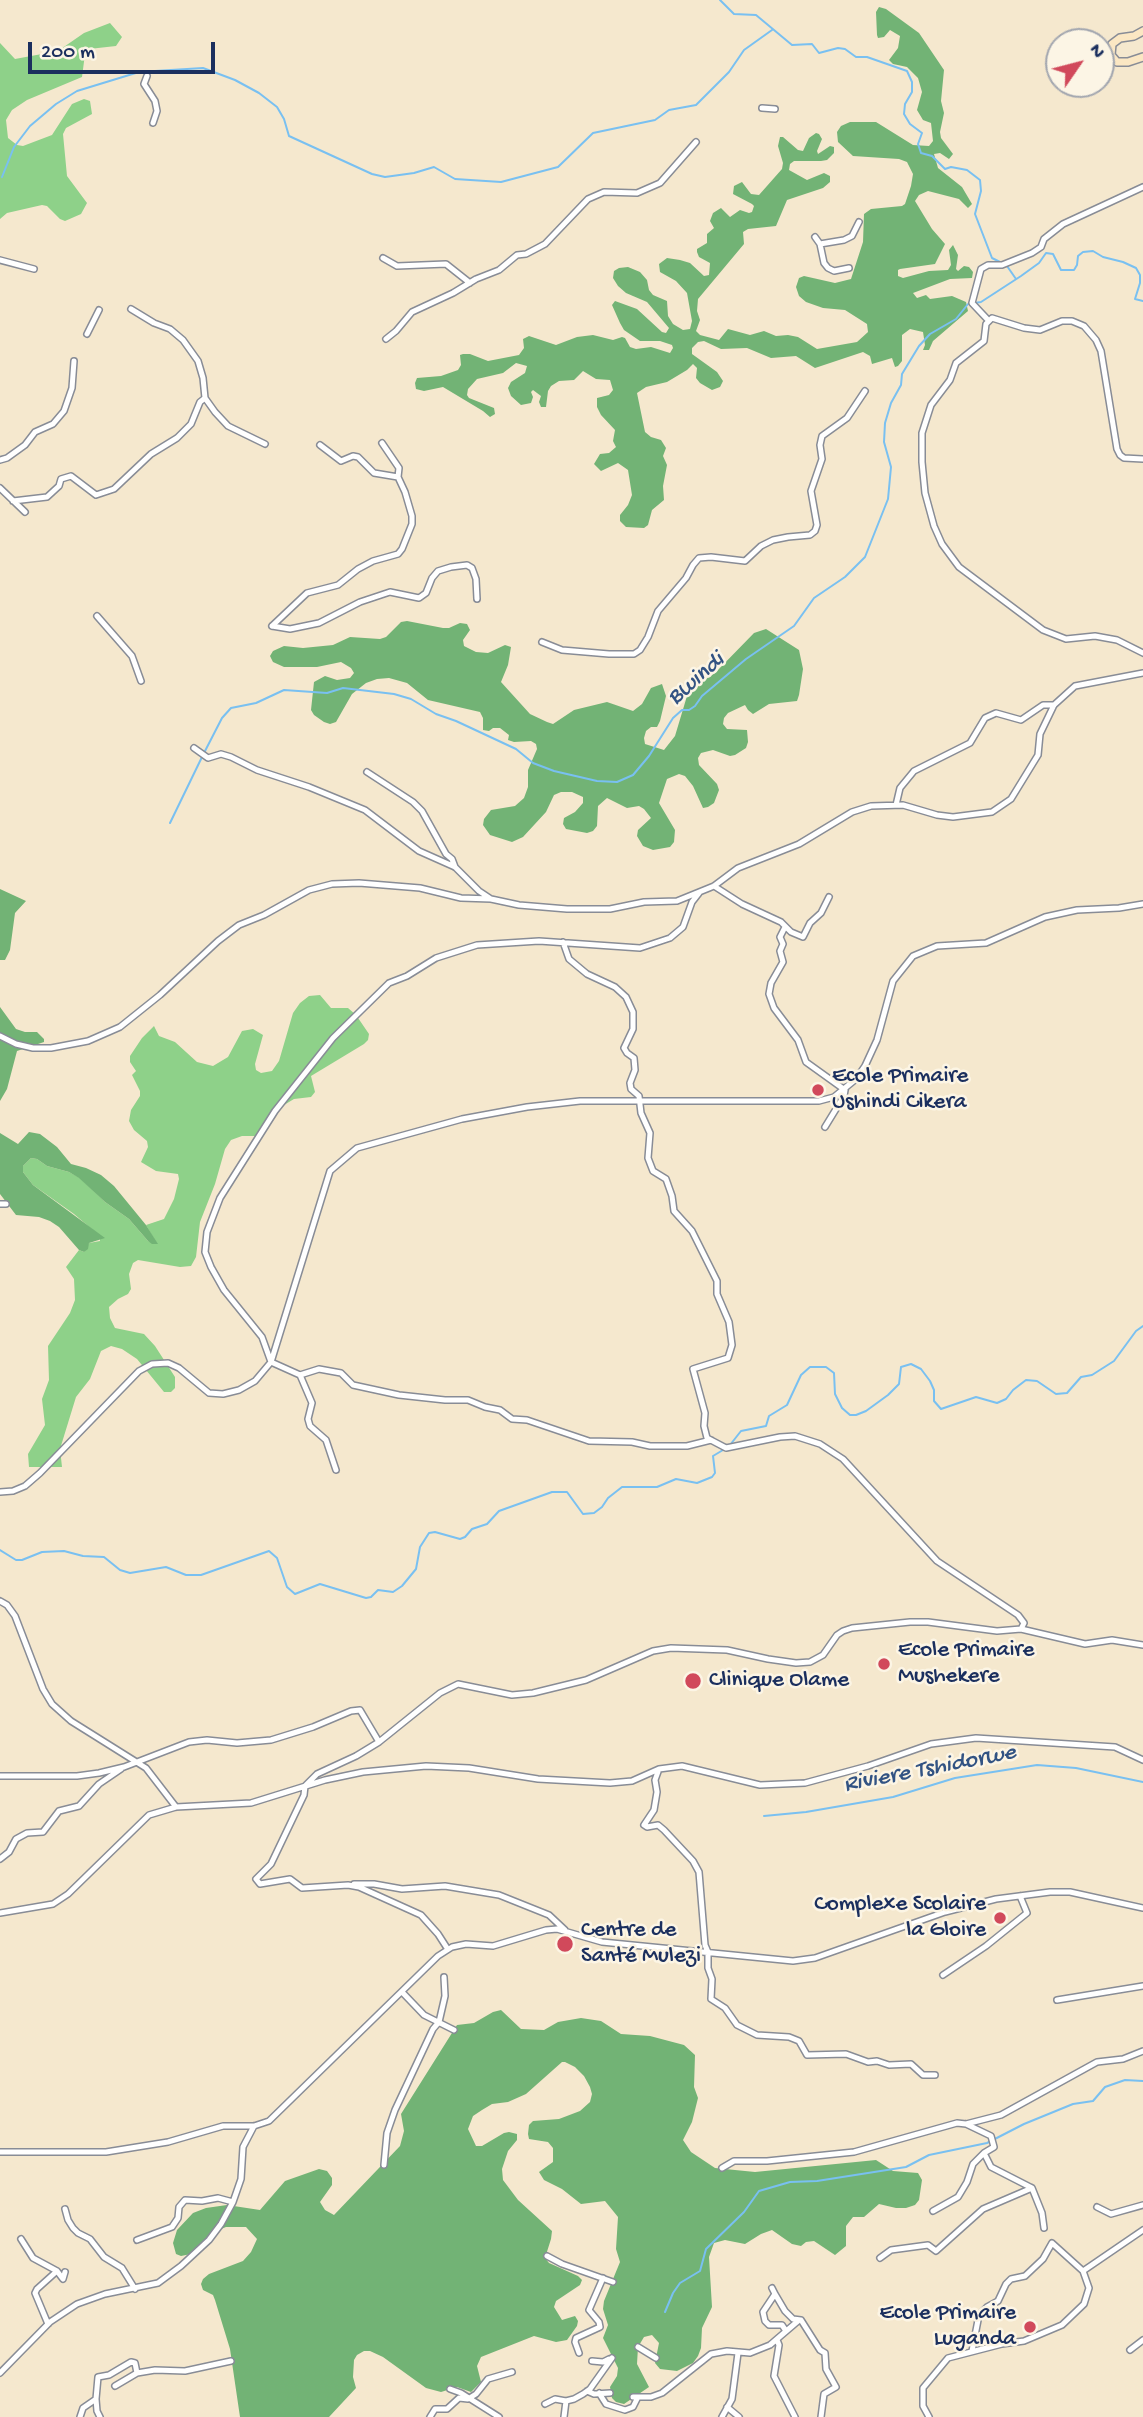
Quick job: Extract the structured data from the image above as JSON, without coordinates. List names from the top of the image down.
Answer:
{
  "water": ["Bwindi", "Riviere Tshidorwe"],
  "places": [
    "Ecole Primaire Ushindi Cikera",
    "Ecole Primaire Mushekere",
    "Clinique Olame",
    "Complexe Scolaire la Gloire",
    "Centre de Santé Mulezi",
    "Ecole Primaire Luganda"
  ],
  "scale_bar": "200 m",
  "north": "top right"
}
